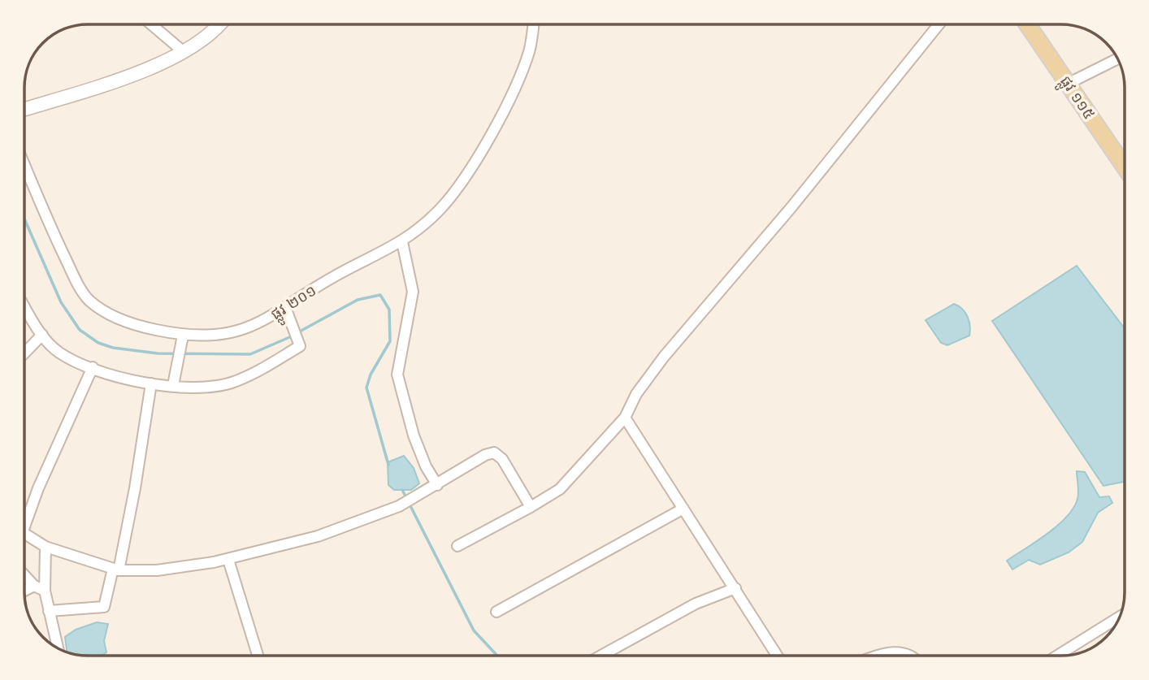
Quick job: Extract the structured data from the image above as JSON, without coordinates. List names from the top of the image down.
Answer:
{
  "streets": {
    "main road": ["ផ្លូវ ១១៥"],
    "street": ["ផ្លូវ ២០១"]
  }
}
